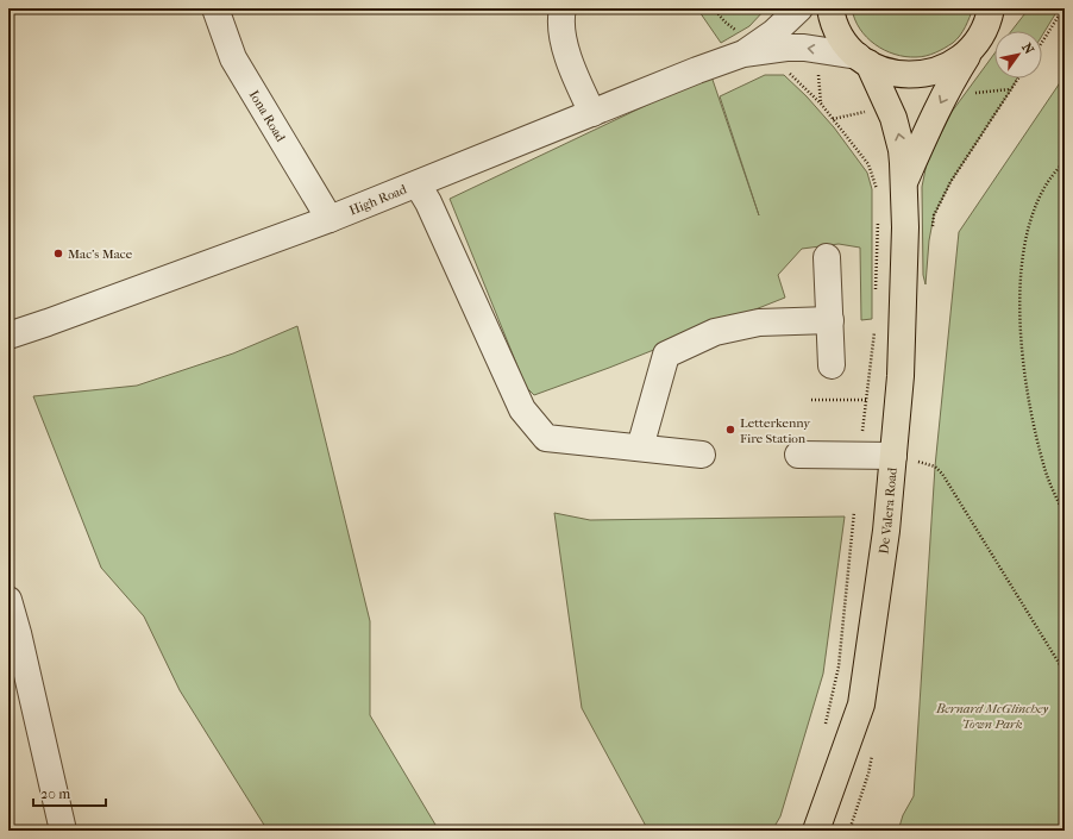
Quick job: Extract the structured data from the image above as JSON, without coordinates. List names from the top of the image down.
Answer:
{
  "streets": {
    "main road": ["De Valera Road"],
    "street": ["Iona Road", "High Road"]
  },
  "crossings": [
    ["Iona Road", "High Road"]
  ],
  "parks": ["Bernard McGlinchey Town Park"],
  "places": ["Mac's Mace", "Letterkenny Fire Station"],
  "scale_bar": "20 m",
  "north": "top right"
}
